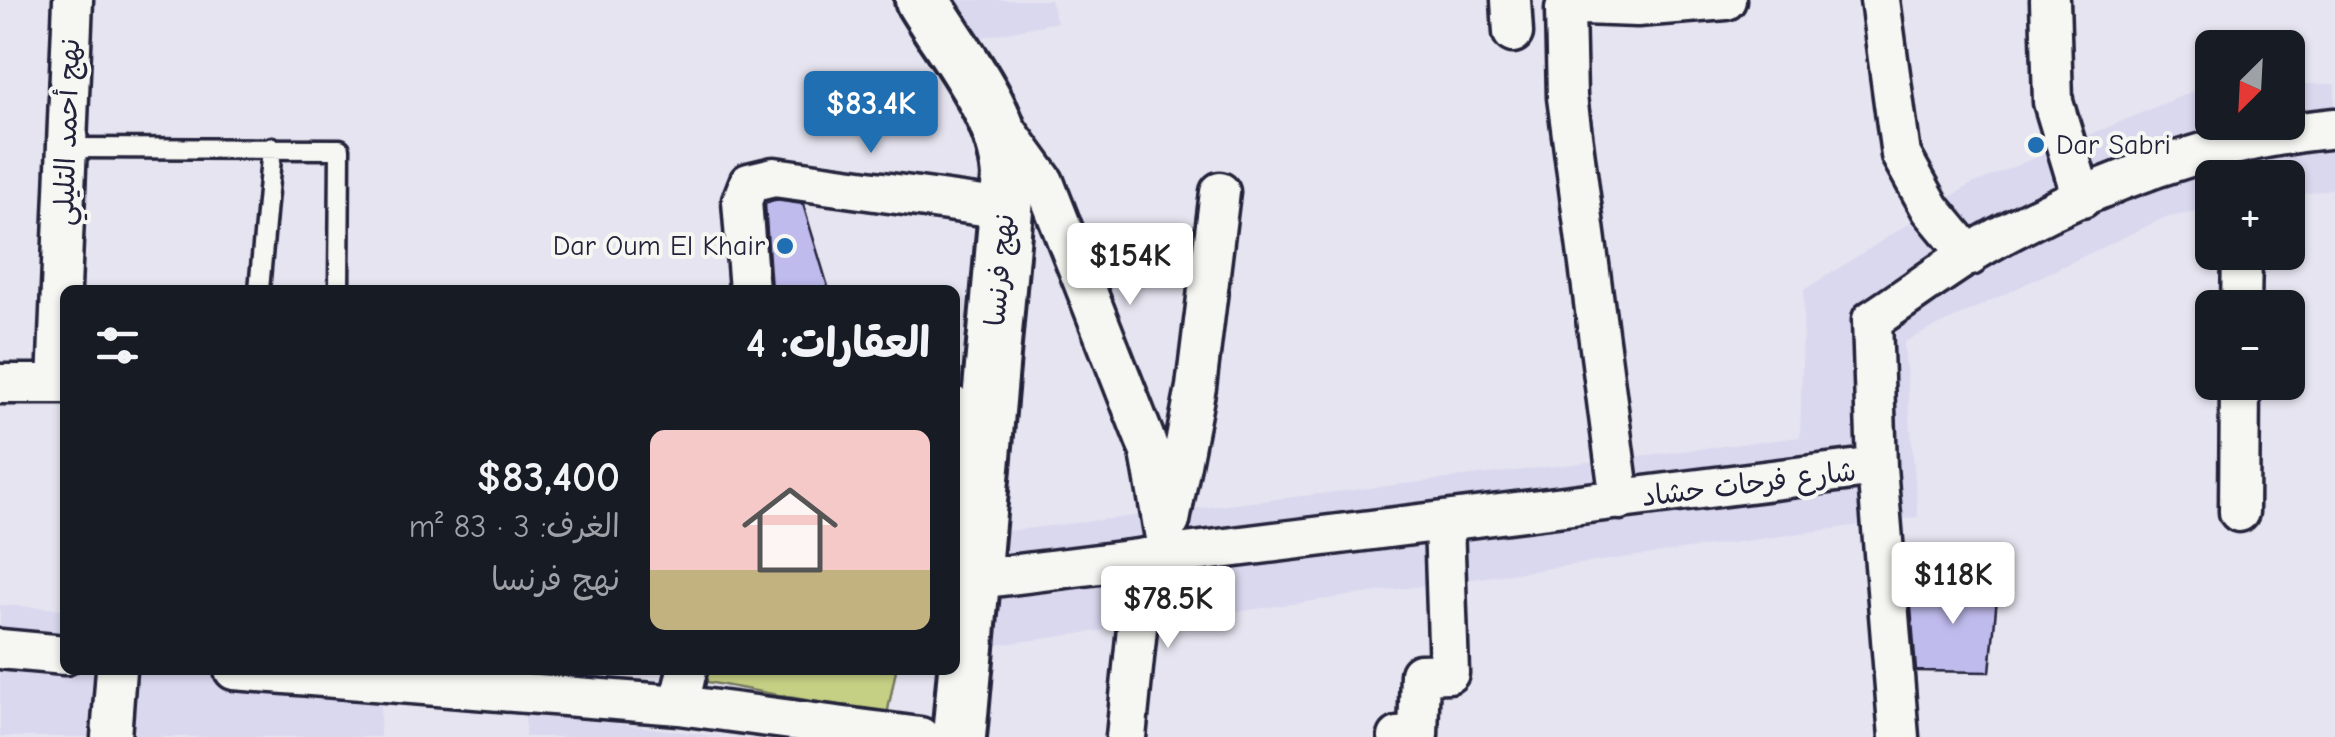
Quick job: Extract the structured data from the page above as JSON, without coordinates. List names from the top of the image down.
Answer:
{
  "streets": {
    "street": ["نهج أحمد التليلي", "نهج فرنسا", "شارع فرحات حشاد"]
  },
  "crossings": [
    ["نهج فرنسا", "شارع فرحات حشاد"]
  ],
  "places": ["Dar Sabri", "Dar Oum El Khair"],
  "north": "bottom left",
  "page": {
    "map_buttons": ["+", "−"],
    "price": [
      "$83.4K",
      "$154K",
      "$118K",
      "$78.5K"
    ],
    "heading": "العقارات: 4",
    "list": [
      {
        "name": "$83,400",
        "note": "الغرف: 3 · 83 m² · نهج فرنسا"
      }
    ]
  }
}
